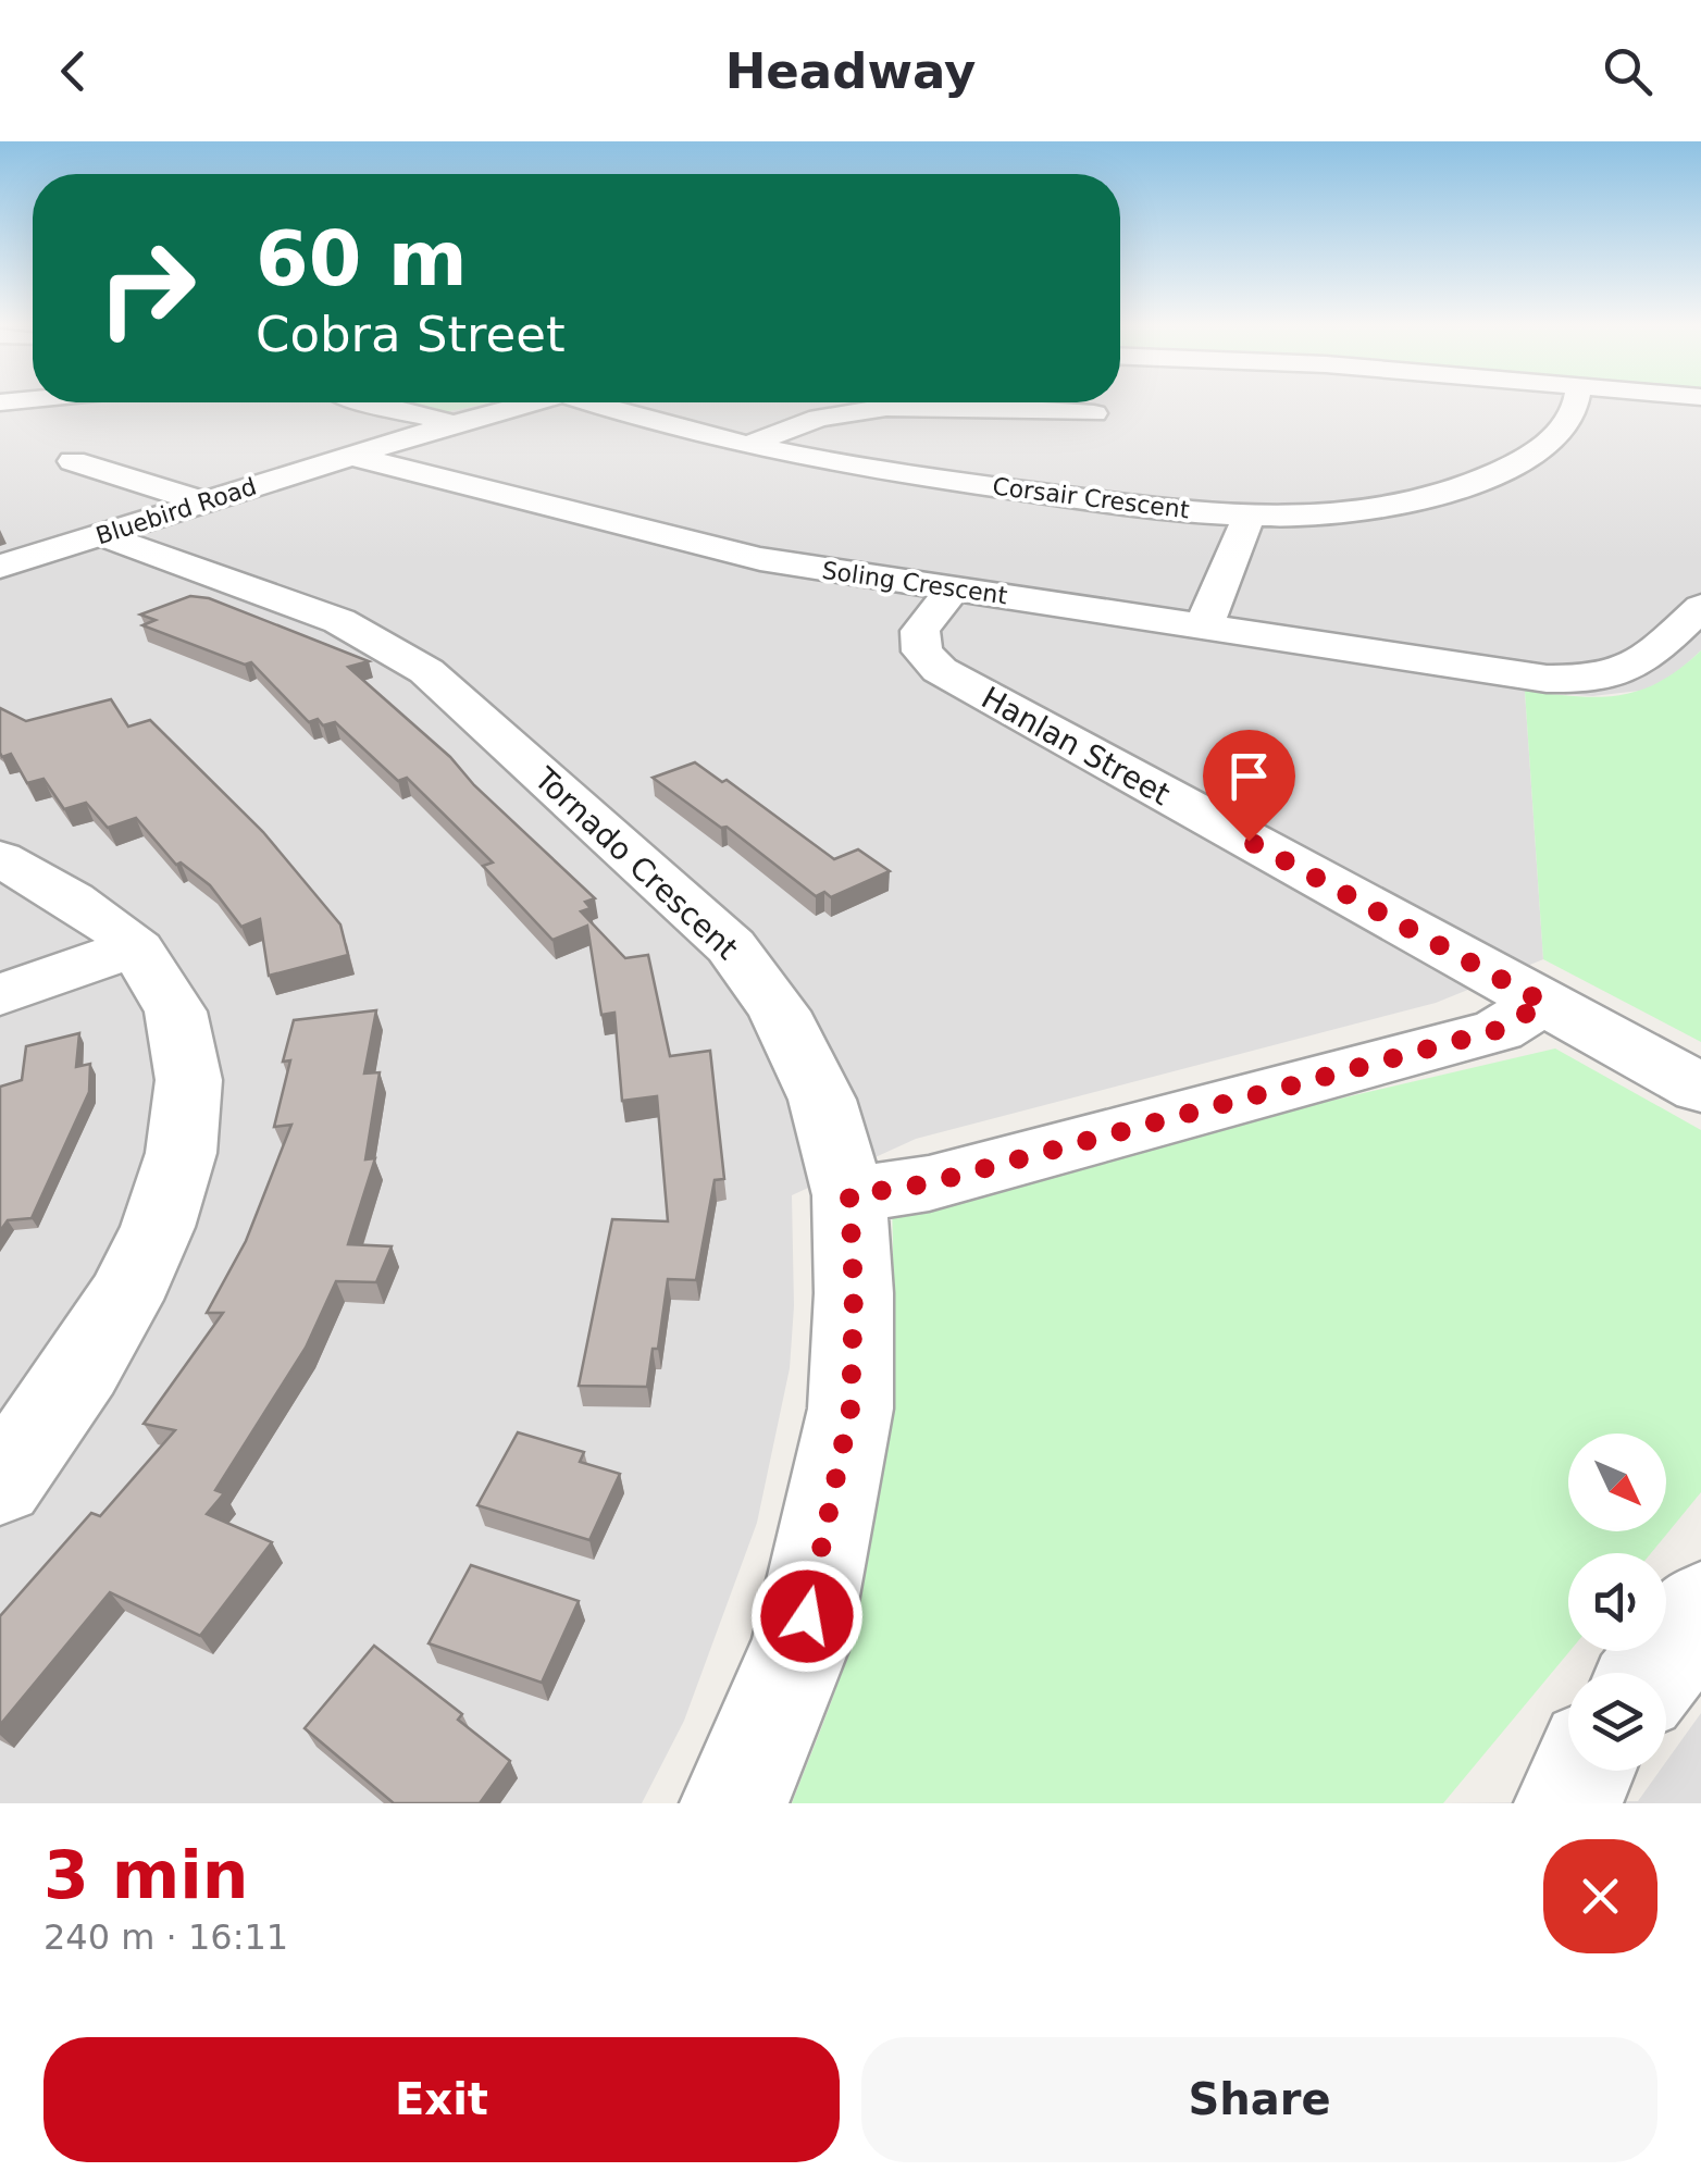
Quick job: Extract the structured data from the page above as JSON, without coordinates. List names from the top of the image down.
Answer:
{
  "streets": {
    "street": [
      "Corsair Crescent",
      "Bluebird Road",
      "Soling Crescent",
      "Hanlan Street",
      "Tornado Crescent"
    ]
  },
  "crossings": [
    ["Bluebird Road", "Soling Crescent"],
    ["Bluebird Road", "Tornado Crescent"],
    ["Soling Crescent", "Hanlan Street"]
  ],
  "north": "bottom right",
  "page": {
    "header": "Headway",
    "turn": ["60 m", "Cobra Street"],
    "heading": ["3 min", "240 m · 16:11"],
    "buttons": ["Exit", "Share"]
  }
}
